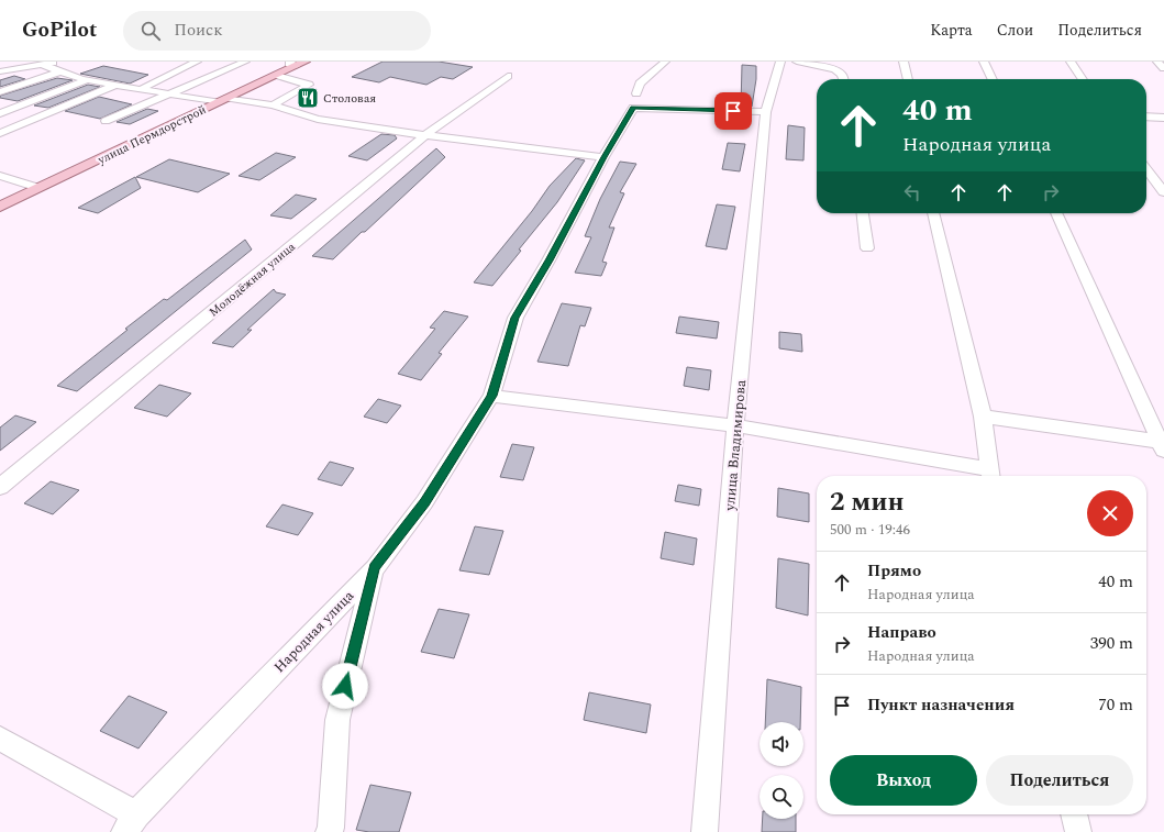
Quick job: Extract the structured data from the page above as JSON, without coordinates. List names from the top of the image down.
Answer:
{
  "streets": {
    "main road": ["улица Пермдорстрой"],
    "street": ["Молодёжная улица", "улица Владимирова", "Народная улица"]
  },
  "crossings": [
    ["улица Владимирова", "Народная улица"]
  ],
  "places": {
    "restaurant": ["Столовая"]
  },
  "page": {
    "header": "GoPilot",
    "search": "Поиск",
    "nav": ["Карта", "Слои", "Поделиться"],
    "turn": ["40 m", "Народная улица"],
    "heading": ["2 мин", "500 m · 19:46"],
    "list": [
      {
        "name": "Прямо",
        "note": "Народная улица",
        "value": "40 m"
      },
      {
        "name": "Направо",
        "note": "Народная улица",
        "value": "390 m"
      },
      {
        "name": "Пункт назначения",
        "value": "70 m"
      }
    ],
    "buttons": ["Выход", "Поделиться"]
  }
}
